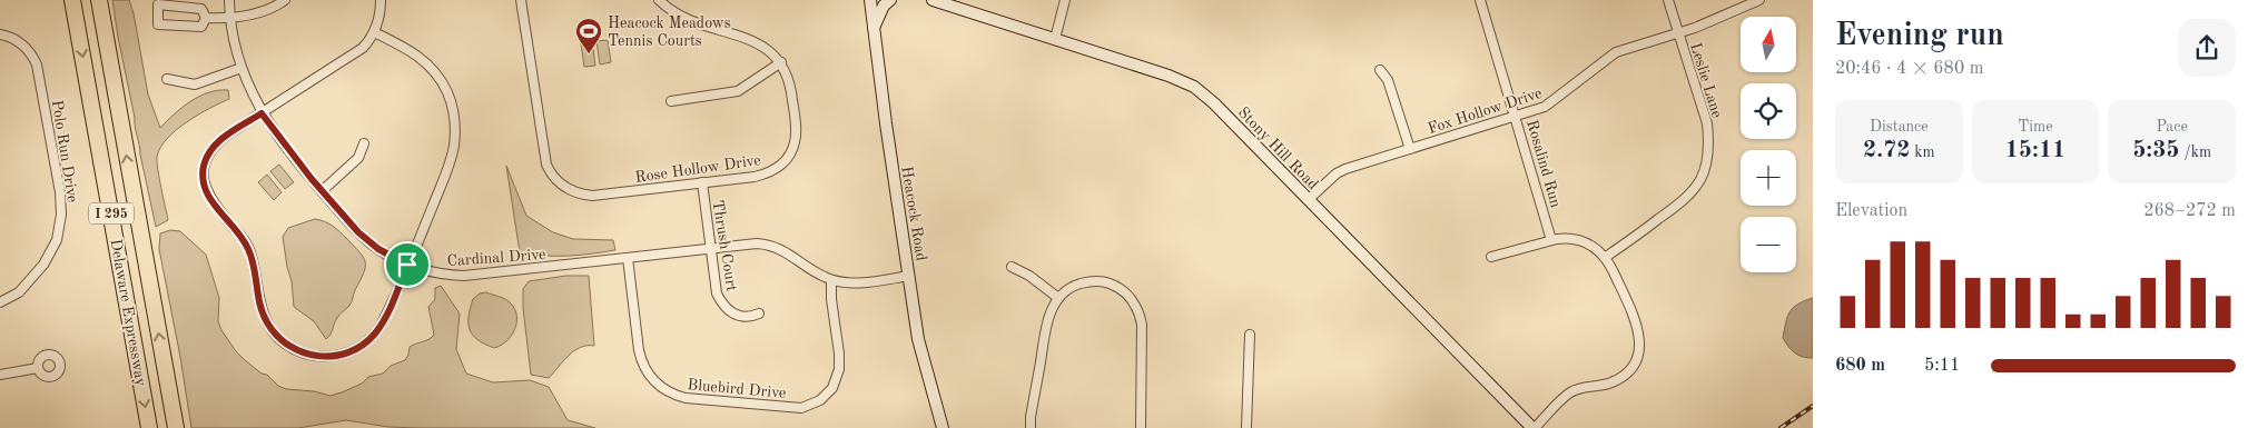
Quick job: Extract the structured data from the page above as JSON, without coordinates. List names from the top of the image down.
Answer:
{
  "streets": {
    "highway": ["I 295", "Delaware Expressway"],
    "street": [
      "Leslie Lane",
      "Fox Hollow Drive",
      "Stony Hill Road",
      "Polo Run Drive",
      "Rosalind Run",
      "Rose Hollow Drive",
      "Heacock Road",
      "Thrush Court",
      "Cardinal Drive",
      "Bluebird Drive"
    ]
  },
  "crossings": [
    ["Leslie Lane", "Fox Hollow Drive"],
    ["Fox Hollow Drive", "Stony Hill Road"],
    ["Fox Hollow Drive", "Rosalind Run"],
    ["Rose Hollow Drive", "Thrush Court"],
    ["Heacock Road", "Cardinal Drive"],
    ["Thrush Court", "Cardinal Drive"],
    ["Cardinal Drive", "Bluebird Drive"]
  ],
  "places": {
    "sports": ["Heacock Meadows Tennis Courts"]
  },
  "north": "top",
  "page": {
    "heading": ["Evening run", "20:46 · 4 × 680 m"],
    "map_buttons": ["+", "−"],
    "stats": [
      ["Distance", "2.72 km"],
      ["Time", "15:11"],
      ["Pace", "5:35 /km"]
    ],
    "chart": ["Elevation", "268–272 m"],
    "list": [
      {
        "name": "680 m",
        "note": "5:11"
      }
    ]
  }
}
